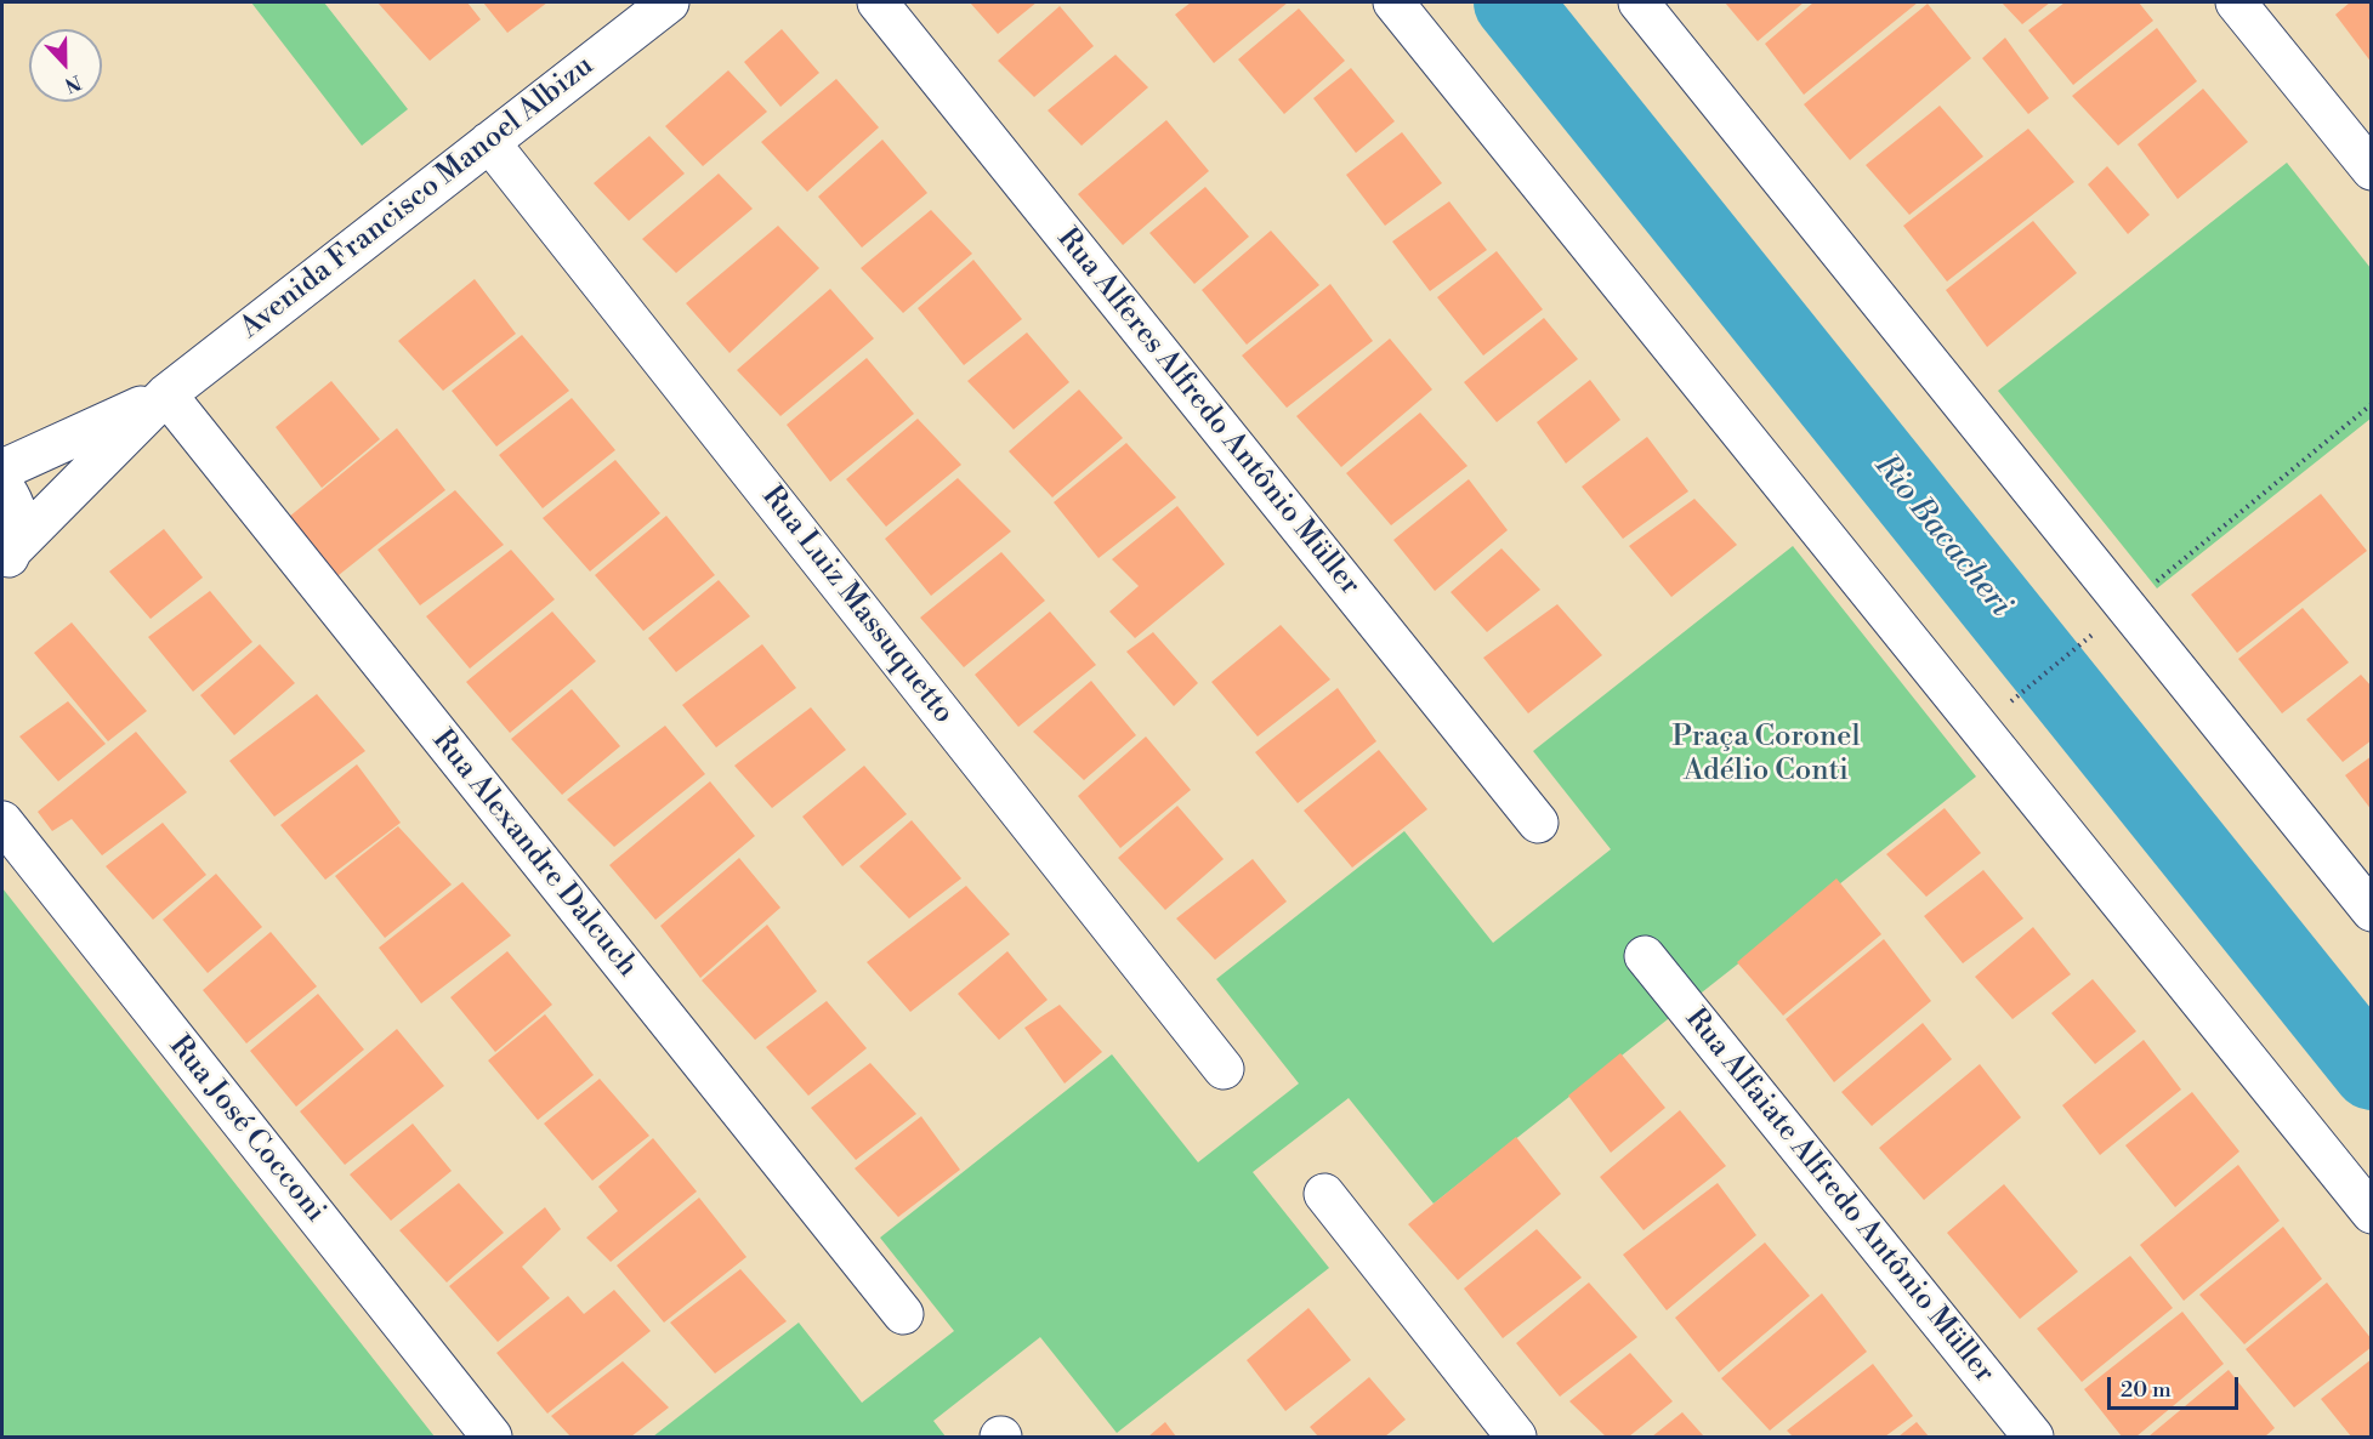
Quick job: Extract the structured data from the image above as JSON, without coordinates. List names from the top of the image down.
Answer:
{
  "streets": {
    "street": [
      "Avenida Francisco Manoel Albizu",
      "Rua Alferes Alfredo Antônio Müller",
      "Rua Luiz Massuquetto",
      "Rua Alexandre Dalcuch",
      "Rua José Cocconi",
      "Rua Alfaiate Alfredo Antônio Müller"
    ]
  },
  "crossings": [
    ["Avenida Francisco Manoel Albizu", "Rua Luiz Massuquetto"],
    ["Avenida Francisco Manoel Albizu", "Rua Alexandre Dalcuch"]
  ],
  "water": ["Rio Bacacheri"],
  "parks": ["Praça Coronel Adélio Conti"],
  "scale_bar": "20 m",
  "north": "bottom"
}
